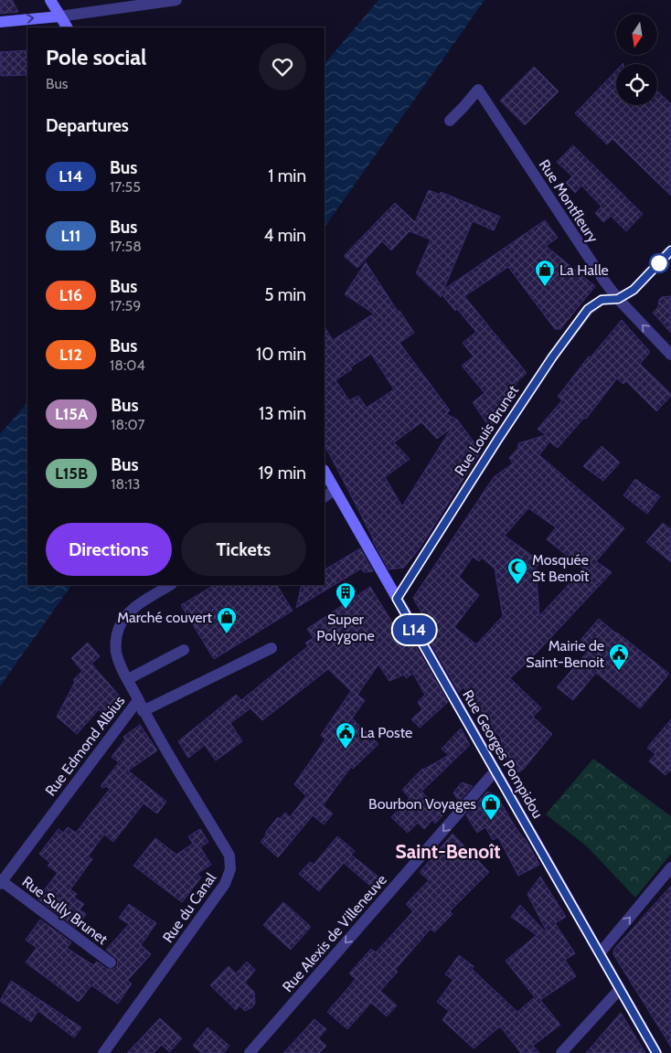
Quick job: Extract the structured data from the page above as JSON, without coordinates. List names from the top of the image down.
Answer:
{
  "streets": {
    "main road": ["Rue Georges Pompidou"],
    "street": [
      "Rue Montfleury",
      "Rue Louis Brunet",
      "Rue Edmond Albius",
      "Rue du Canal",
      "Rue Sully Brunet",
      "Rue Alexis de Villeneuve"
    ]
  },
  "crossings": [
    ["Rue Montfleury", "Rue Louis Brunet"],
    ["Rue Louis Brunet", "Rue Georges Pompidou"],
    ["Rue Edmond Albius", "Rue du Canal"],
    ["Rue Edmond Albius", "Rue Sully Brunet"],
    ["Rue Georges Pompidou", "Rue Alexis de Villeneuve"]
  ],
  "one_way": ["Rue Alexis de Villeneuve"],
  "districts": ["Saint-Benoît"],
  "places": {
    "shop": ["La Halle", "Marché couvert", "Bourbon Voyages"],
    "mosque": ["Mosquée St Benoît"],
    "building": ["Super Polygone"],
    "public building": ["Mairie de Saint-Benoit", "La Poste"]
  },
  "lines": ["bus line L14"],
  "north": "bottom",
  "page": {
    "on_map": "L14",
    "heading": [
      ["Pole social", "Bus"],
      "Departures"
    ],
    "list": [
      {
        "mark": "L14",
        "name": "Bus",
        "note": "17:55",
        "value": "1 min"
      },
      {
        "mark": "L11",
        "name": "Bus",
        "note": "17:58",
        "value": "4 min"
      },
      {
        "mark": "L16",
        "name": "Bus",
        "note": "17:59",
        "value": "5 min"
      },
      {
        "mark": "L12",
        "name": "Bus",
        "note": "18:04",
        "value": "10 min"
      },
      {
        "mark": "L15A",
        "name": "Bus",
        "note": "18:07",
        "value": "13 min"
      },
      {
        "mark": "L15B",
        "name": "Bus",
        "note": "18:13",
        "value": "19 min"
      }
    ],
    "buttons": ["Directions", "Tickets"]
  }
}
